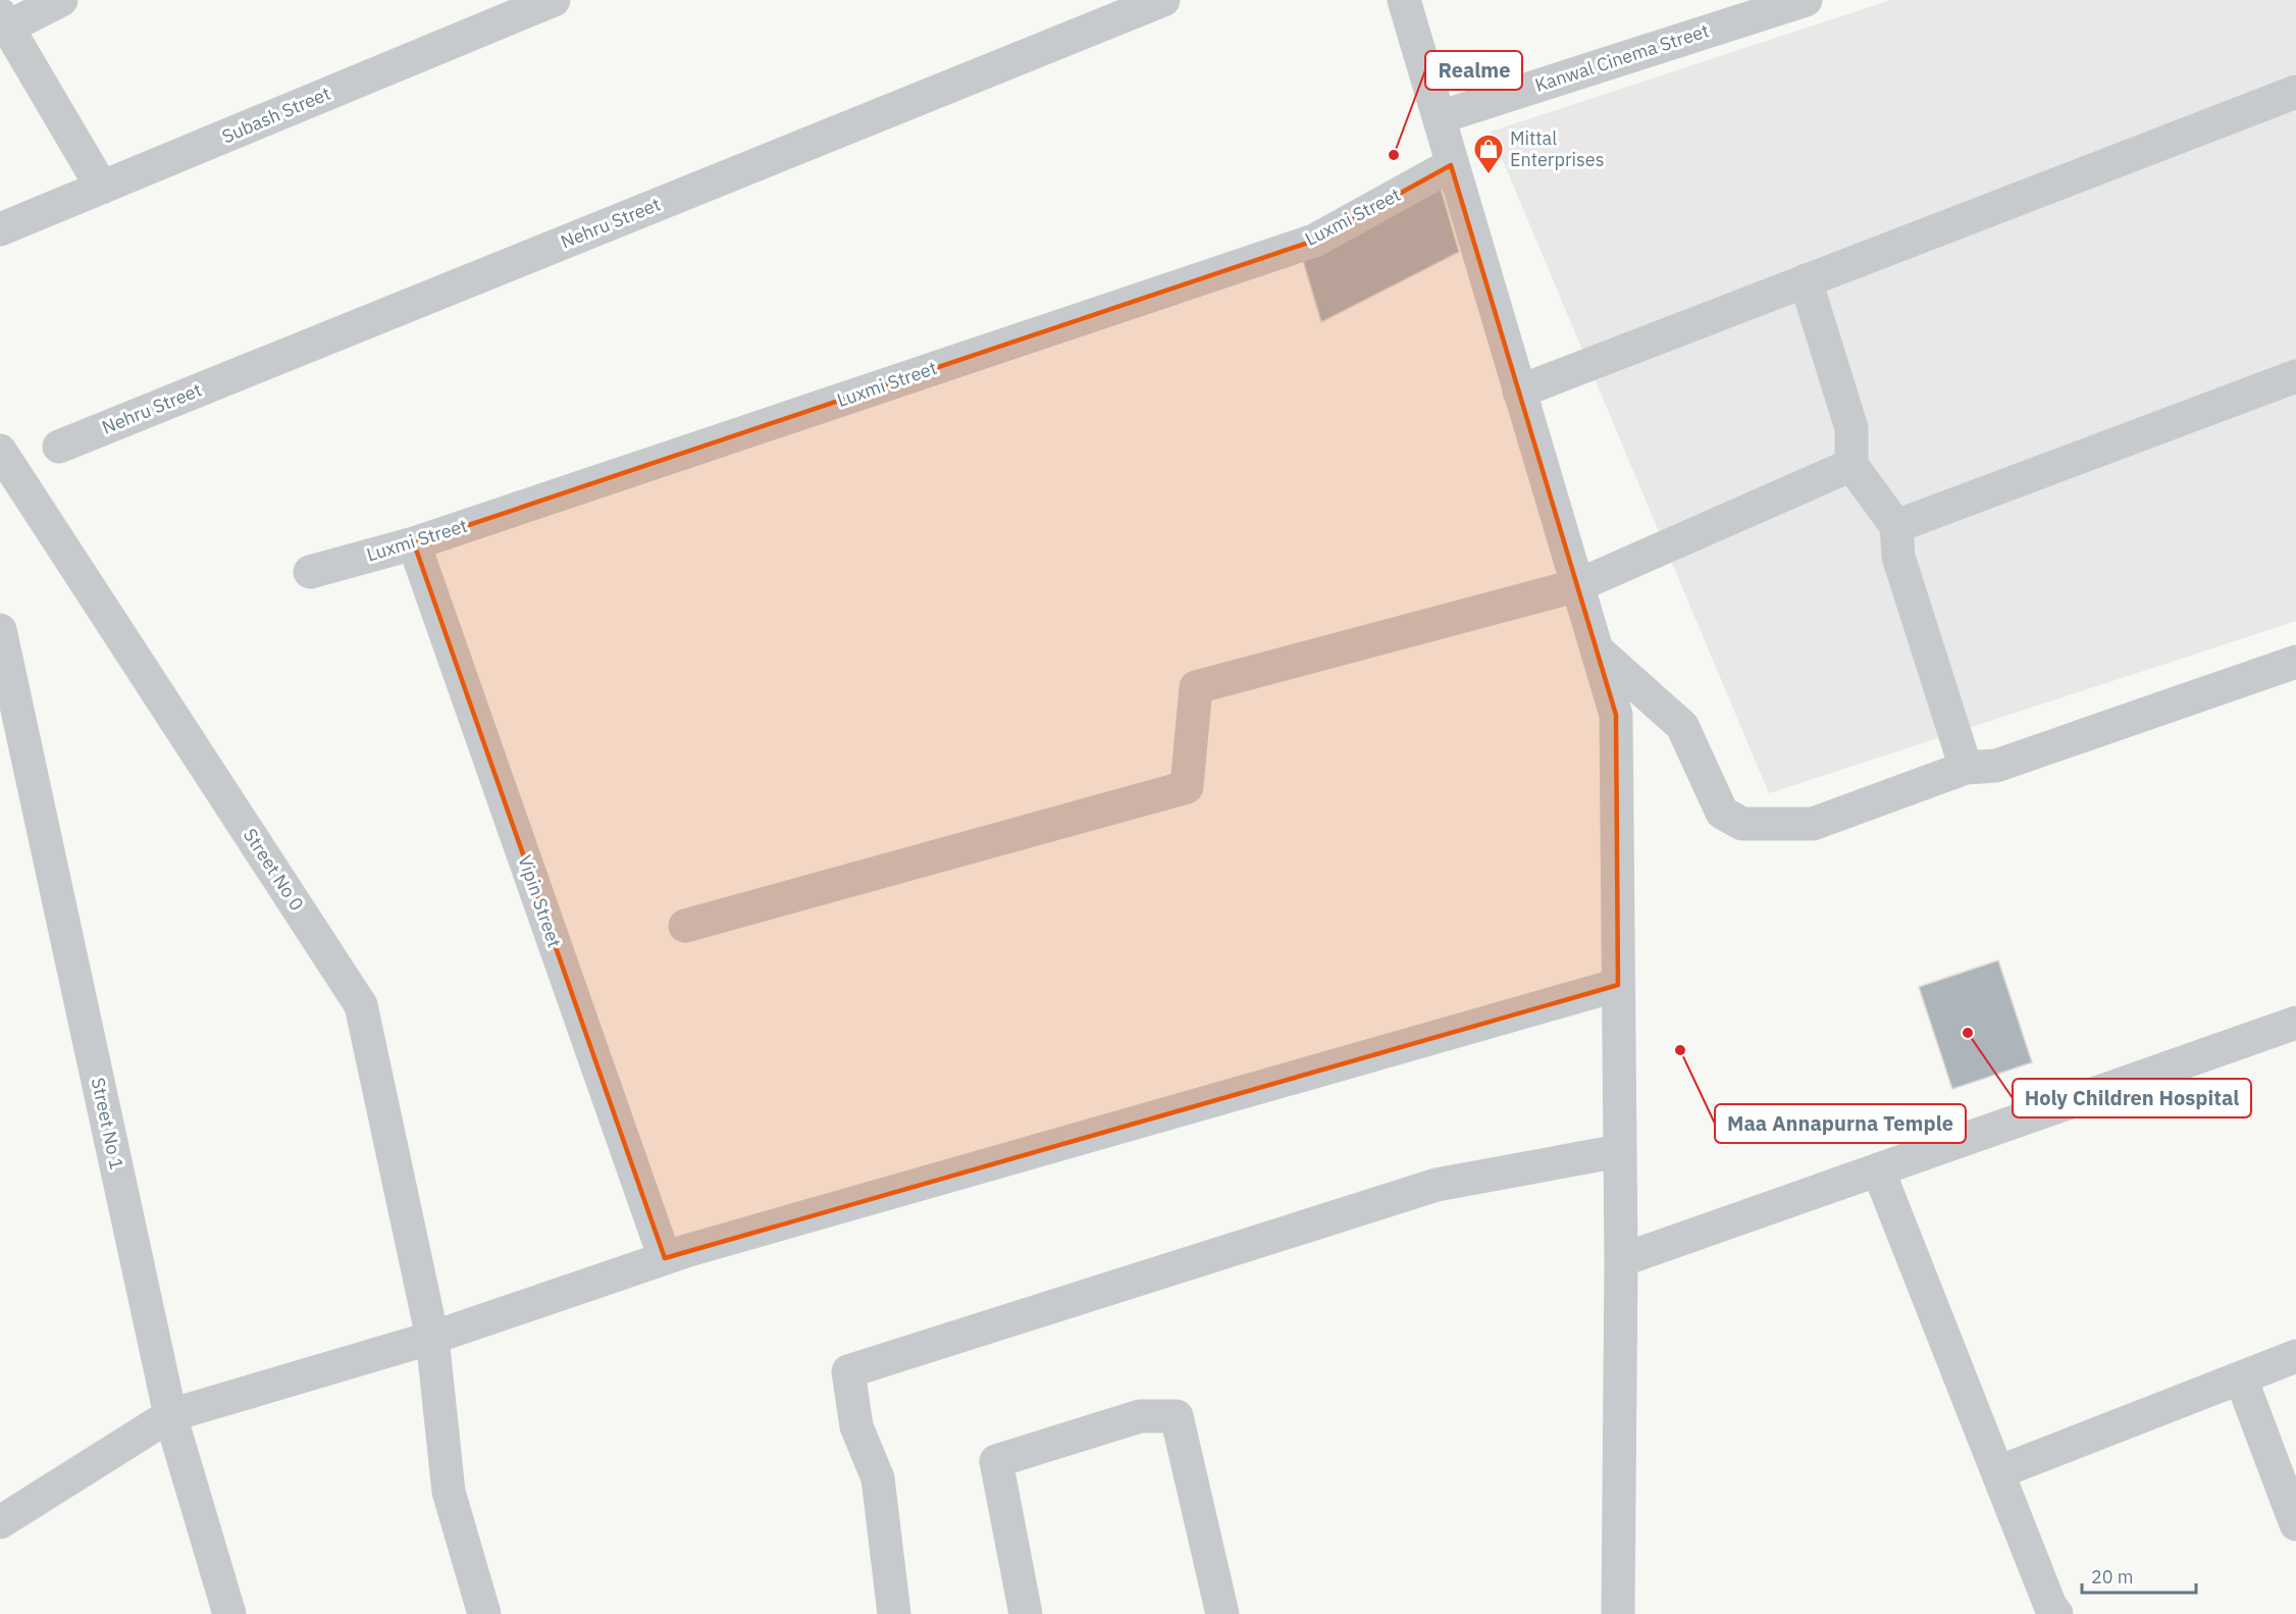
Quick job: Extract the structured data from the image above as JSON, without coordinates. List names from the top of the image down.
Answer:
{
  "streets": {
    "street": [
      "Kanwal Cinema Street",
      "Subash Street",
      "Luxmi Street",
      "Nehru Street",
      "Street No 0",
      "Vipin Street",
      "Street No 1"
    ]
  },
  "crossings": [
    ["Luxmi Street", "Vipin Street"]
  ],
  "places": {
    "other": ["Realme", "Holy Children Hospital", "Maa Annapurna Temple"],
    "shop": ["Mittal Enterprises"]
  },
  "scale_bar": "20 m"
}
